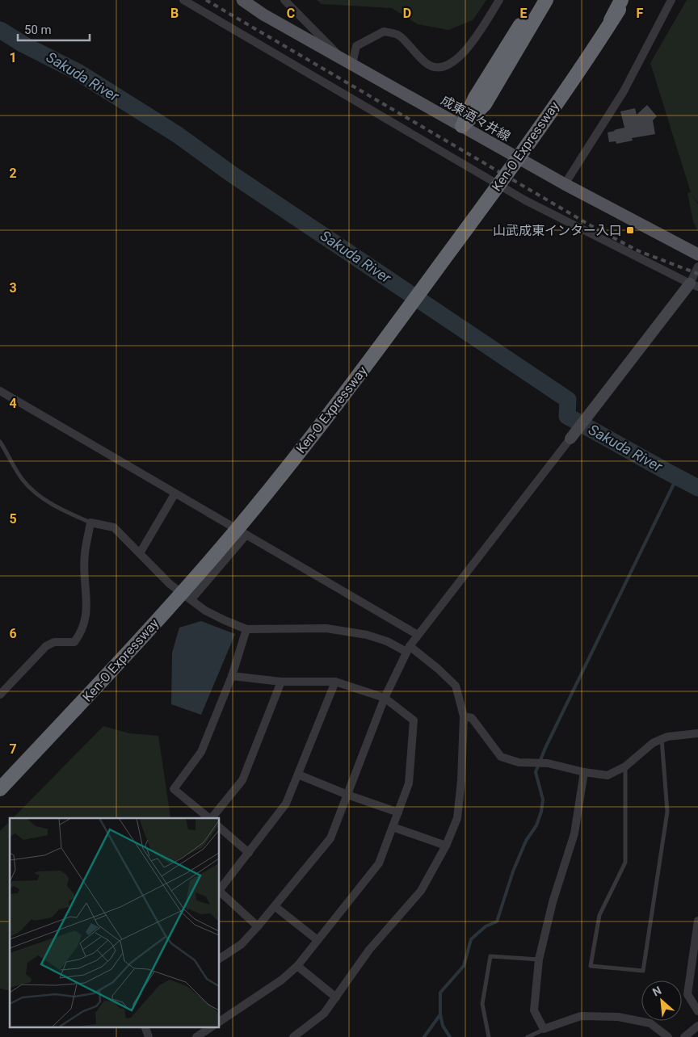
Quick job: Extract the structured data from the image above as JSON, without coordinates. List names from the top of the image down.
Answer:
{
  "streets": {
    "highway": ["Ken-O Expressway"],
    "main road": ["成東酒々井線"]
  },
  "water": ["Sakuda River"],
  "places": {
    "transit": ["山武成東インター入口"]
  },
  "scale_bar": "50 m",
  "north": "top left",
  "grid": {
    "columns": [
      "B",
      "C",
      "D",
      "E",
      "F"
    ],
    "rows": [
      "1",
      "2",
      "3",
      "4",
      "5",
      "6",
      "7"
    ]
  }
}
